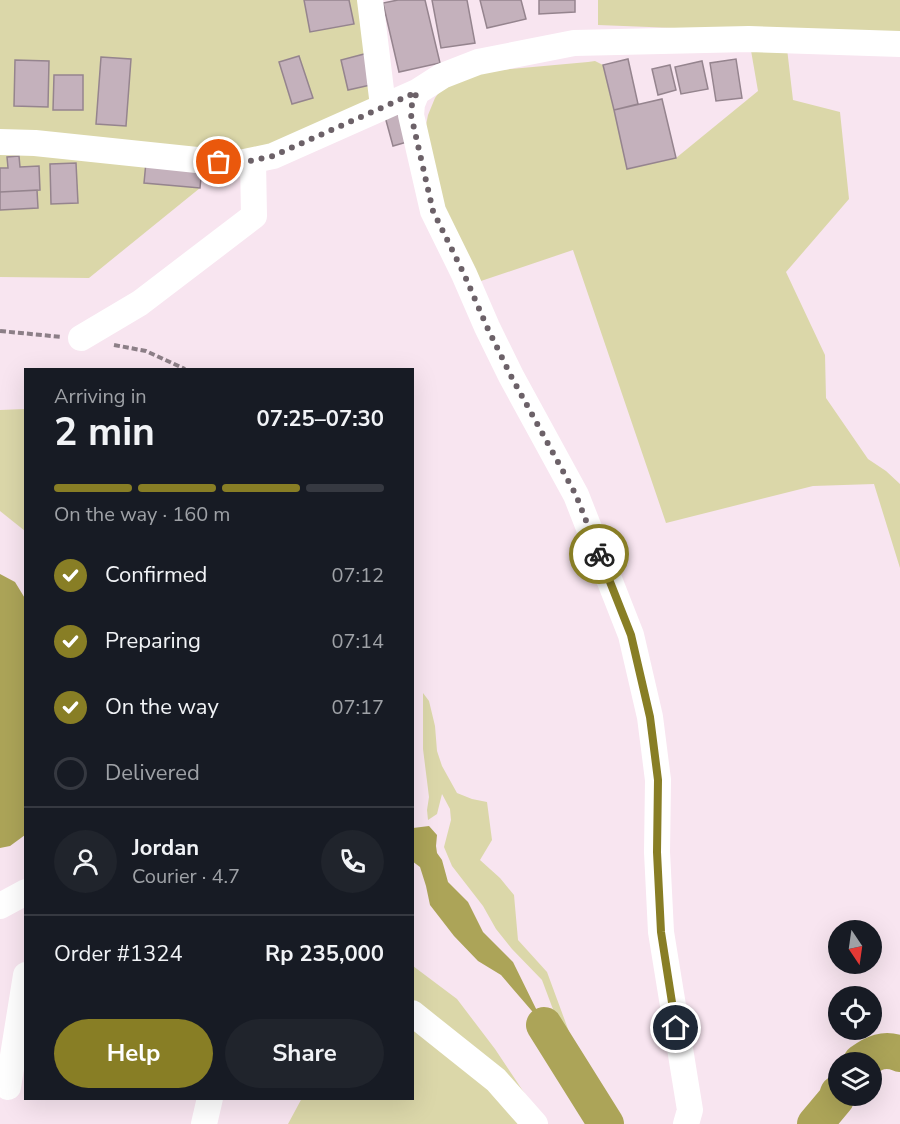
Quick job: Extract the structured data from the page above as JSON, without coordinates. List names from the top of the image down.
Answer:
{
  "north": "bottom",
  "page": {
    "heading": ["2 min", "Arriving in", "07:25–07:30"],
    "panel": [
      "Jordan",
      "Courier · 4.7",
      "Order #1324",
      "Rp 235,000"
    ],
    "bar": "On the way · 160 m",
    "list": [
      ["Confirmed", "07:12"],
      ["Preparing", "07:14"],
      ["On the way", "07:17"],
      "Delivered"
    ],
    "buttons": ["Help", "Share"]
  }
}
